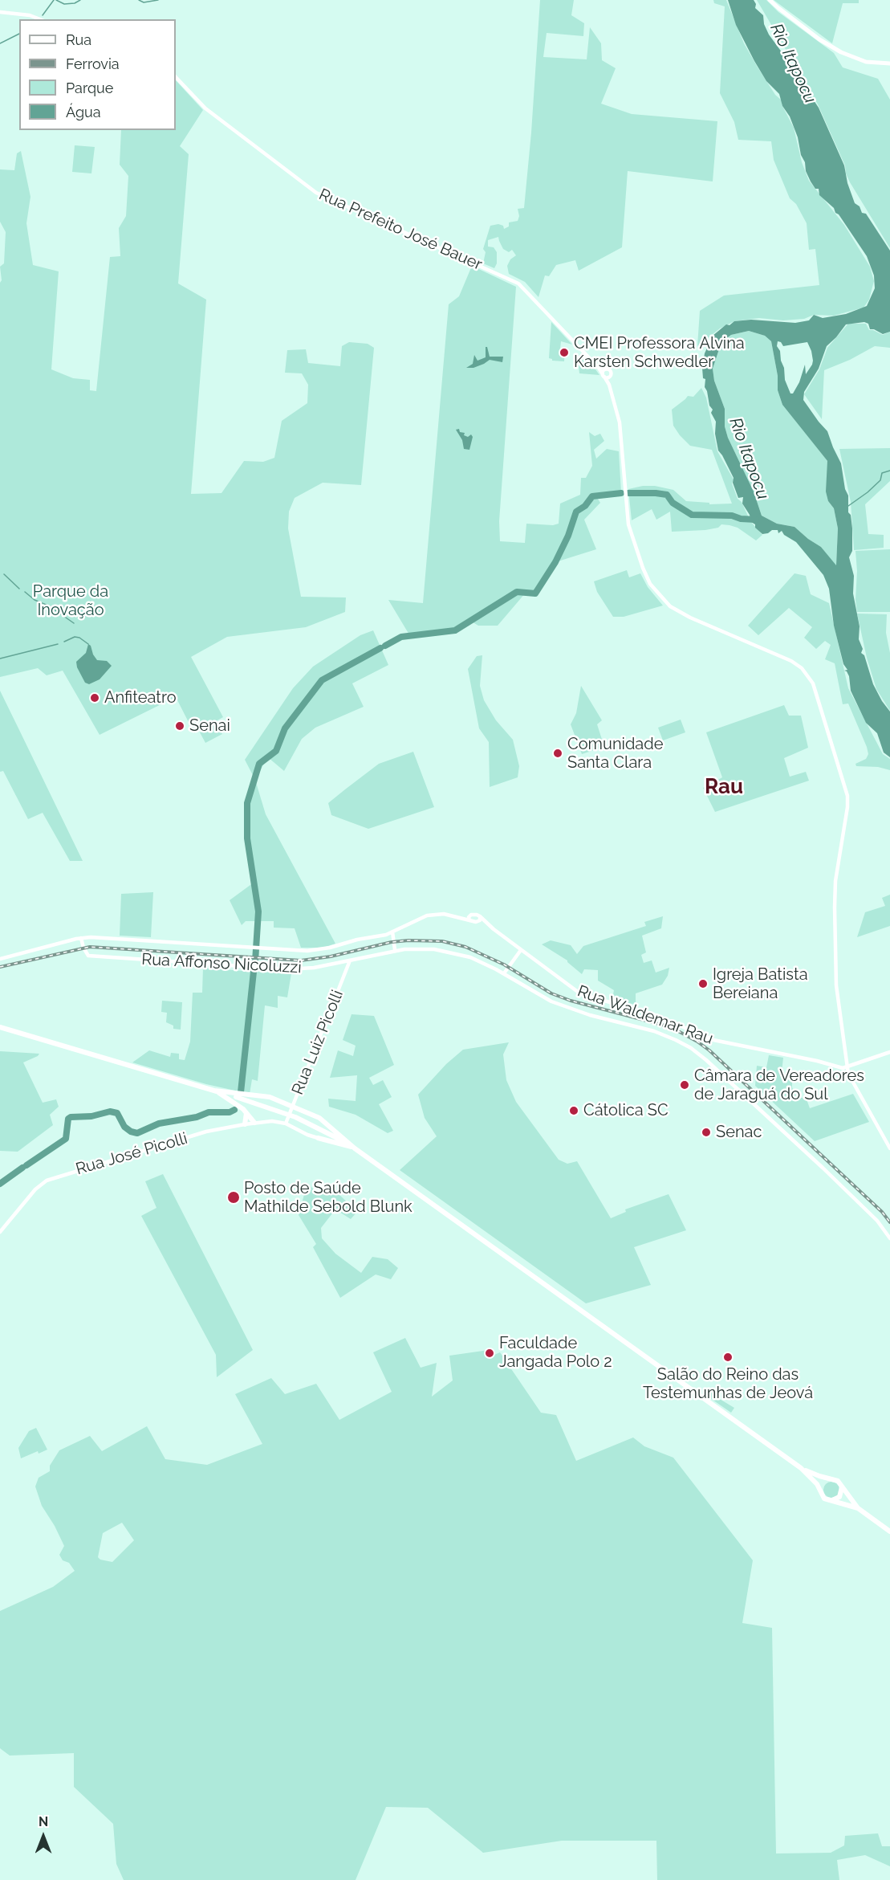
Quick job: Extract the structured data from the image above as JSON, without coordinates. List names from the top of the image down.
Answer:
{
  "streets": {
    "street": [
      "Rua Prefeito José Bauer",
      "Rua Affonso Nicoluzzi",
      "Rua Waldemar Rau",
      "Rua Luiz Picolli",
      "Rua José Picolli"
    ]
  },
  "crossings": [
    ["Rua Prefeito José Bauer", "Rua Waldemar Rau"],
    ["Rua Affonso Nicoluzzi", "Rua Luiz Picolli"],
    ["Rua Luiz Picolli", "Rua José Picolli"]
  ],
  "districts": ["Rau"],
  "water": ["Rio Itapocu"],
  "parks": ["Parque da Inovação"],
  "places": [
    "CMEI Professora Alvina Karsten Schwedler",
    "Anfiteatro",
    "Senai",
    "Comunidade Santa Clara",
    "Igreja Batista Bereiana",
    "Câmara de Vereadores de Jaraguá do Sul",
    "Cátolica SC",
    "Senac",
    "Posto de Saúde Mathilde Sebold Blunk",
    "Faculdade Jangada Polo 2",
    "Salão do Reino das Testemunhas de Jeová"
  ],
  "legend": [
    "Rua",
    "Ferrovia",
    "Parque",
    "Água"
  ],
  "north": "top"
}
